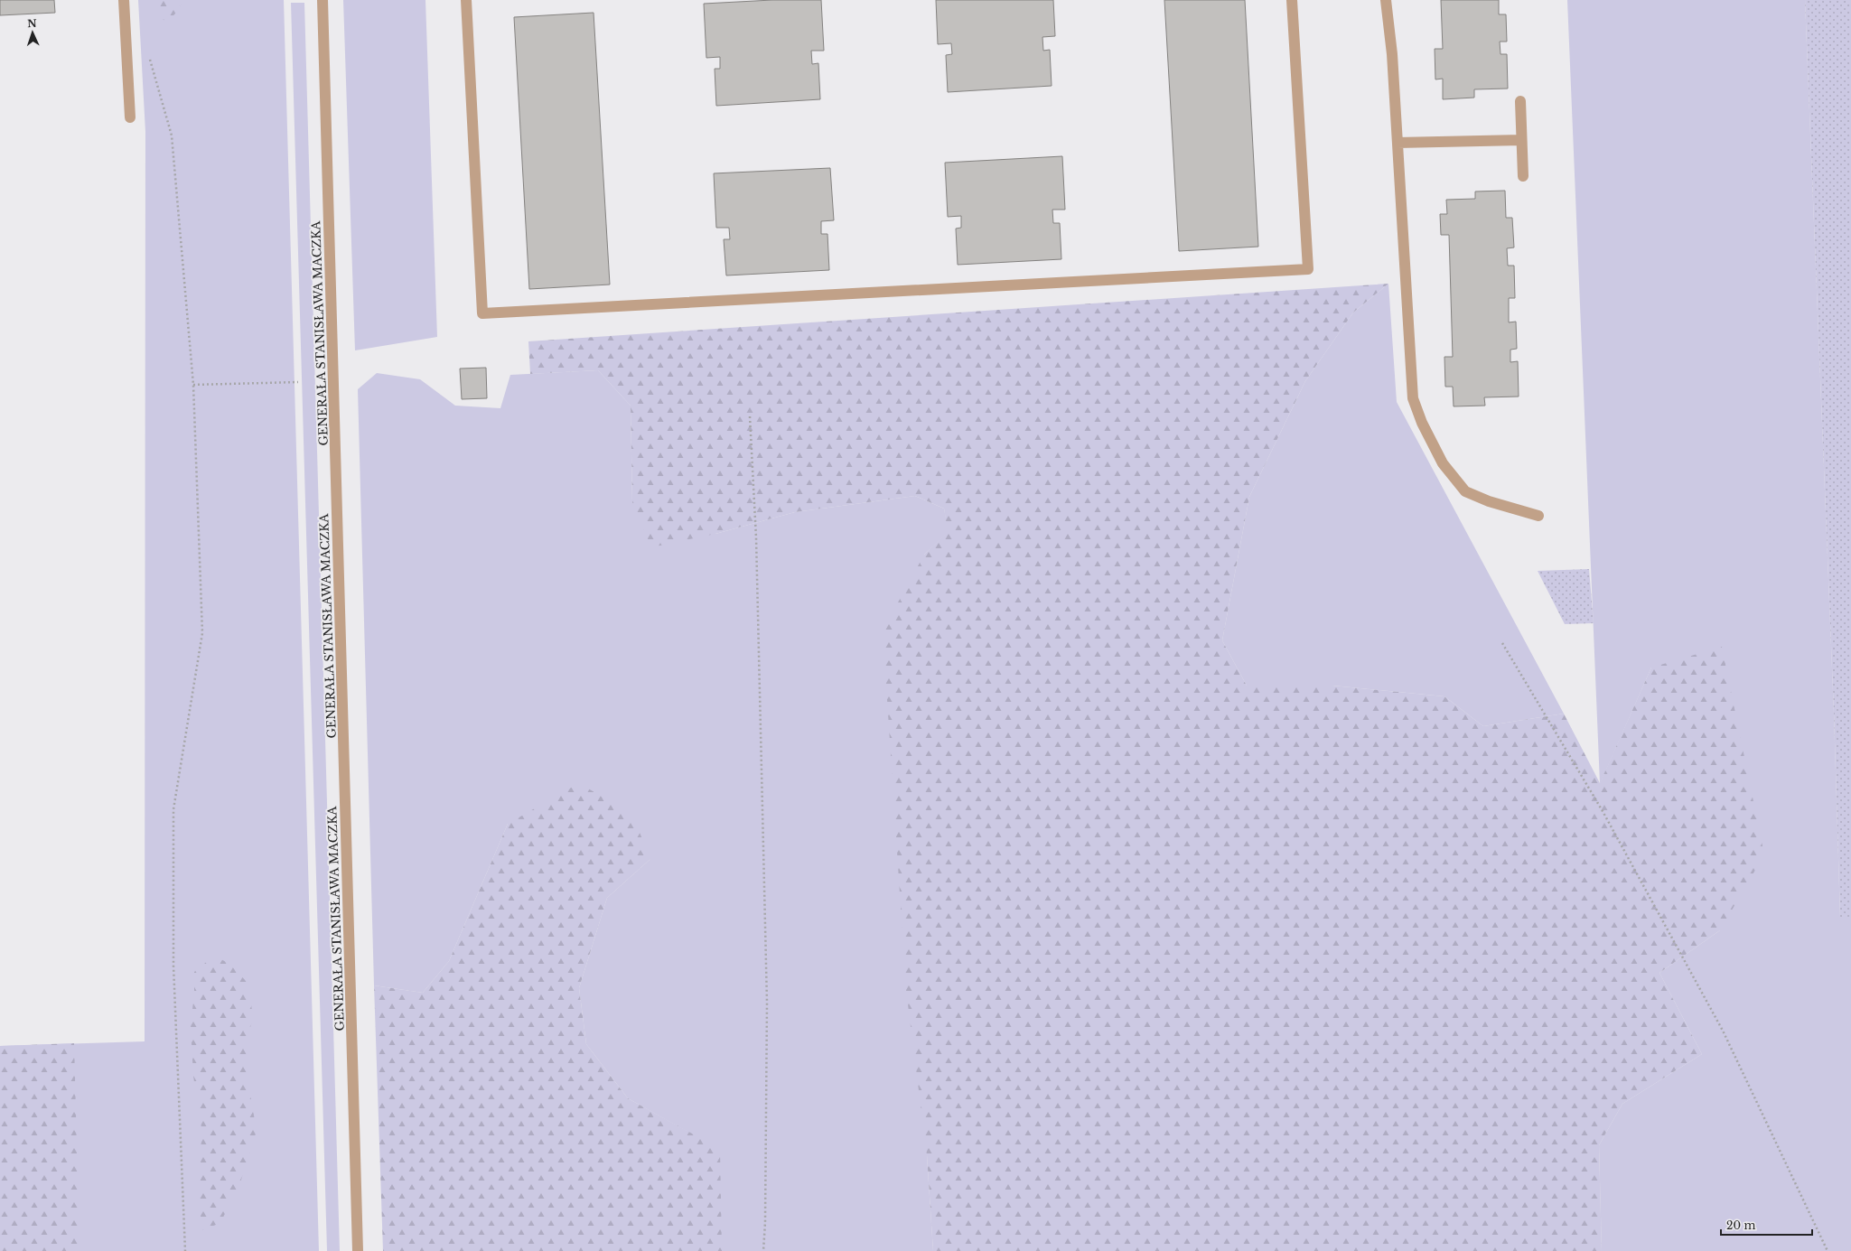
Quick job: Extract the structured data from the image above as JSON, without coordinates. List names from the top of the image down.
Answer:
{
  "streets": {
    "street": ["GENERAŁA STANISŁAWA MACZKA"]
  },
  "scale_bar": "20 m",
  "north": "top"
}
